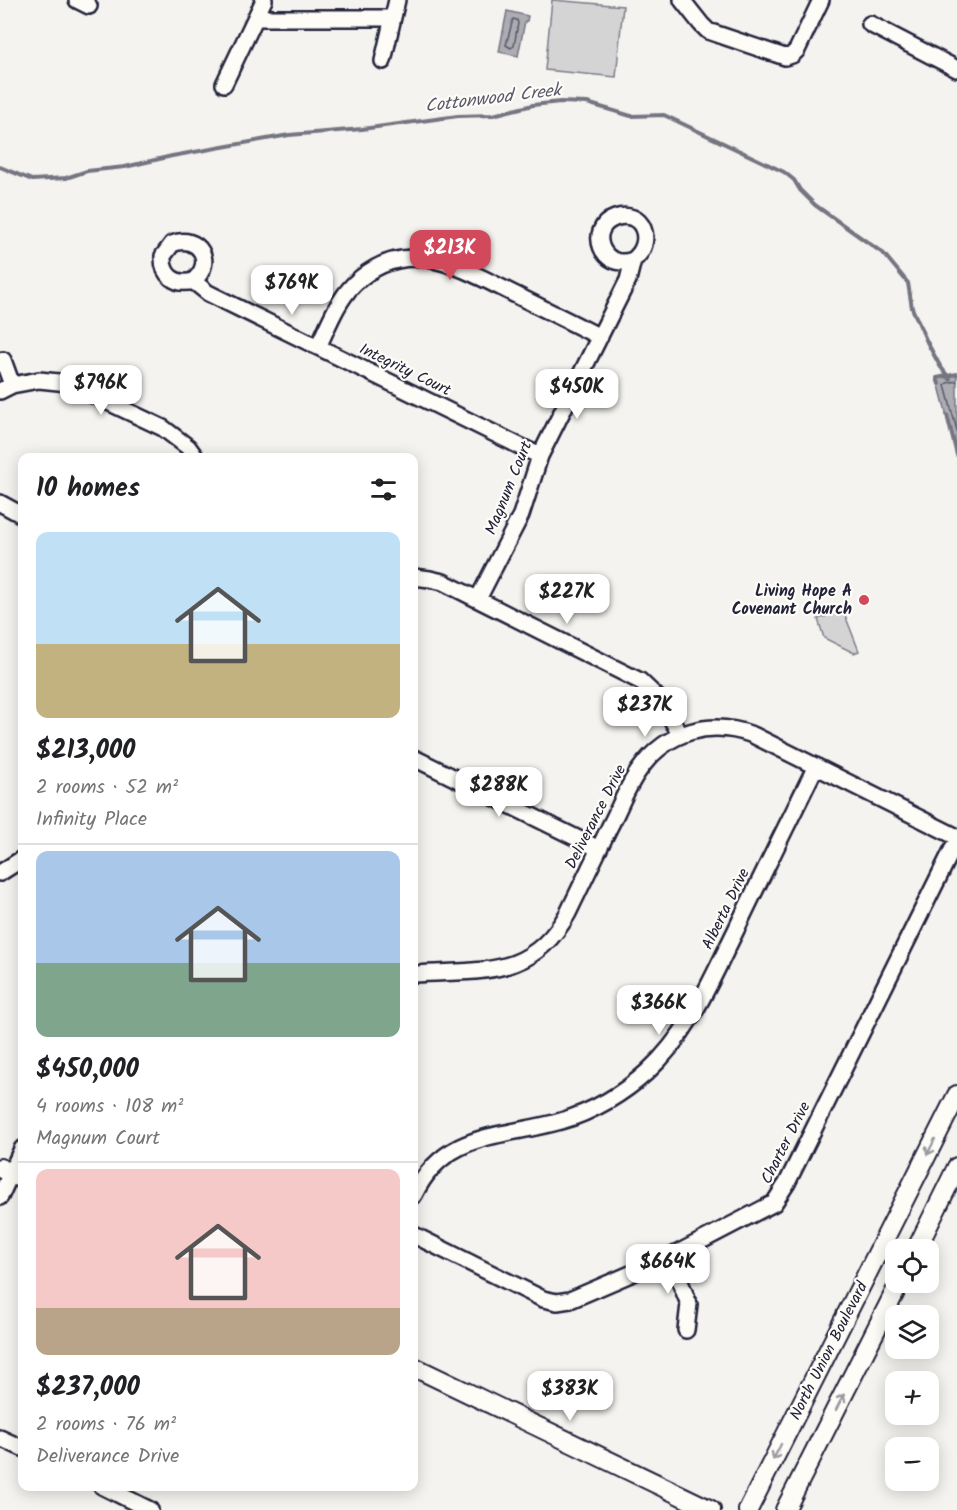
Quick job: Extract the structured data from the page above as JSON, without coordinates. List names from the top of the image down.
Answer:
{
  "streets": {
    "main road": ["North Union Boulevard"],
    "street": [
      "Integrity Court",
      "Magnum Court",
      "Deliverance Drive",
      "Alberta Drive",
      "Charter Drive"
    ]
  },
  "crossings": [
    ["Integrity Court", "Magnum Court"],
    ["Deliverance Drive", "Alberta Drive"],
    ["Deliverance Drive", "Charter Drive"]
  ],
  "water": ["Cottonwood Creek"],
  "places": ["Living Hope A Covenant Church"],
  "page": {
    "price": [
      "$213K",
      "$769K",
      "$796K",
      "$450K",
      "$227K",
      "$237K",
      "$288K",
      "$366K",
      "$664K",
      "$383K"
    ],
    "heading": "10 homes",
    "list": [
      {
        "name": "$213,000",
        "note": "2 rooms · 52 m² · Infinity Place"
      },
      {
        "name": "$450,000",
        "note": "4 rooms · 108 m² · Magnum Court"
      },
      {
        "name": "$237,000",
        "note": "2 rooms · 76 m² · Deliverance Drive"
      }
    ],
    "map_buttons": ["+", "−"]
  }
}
